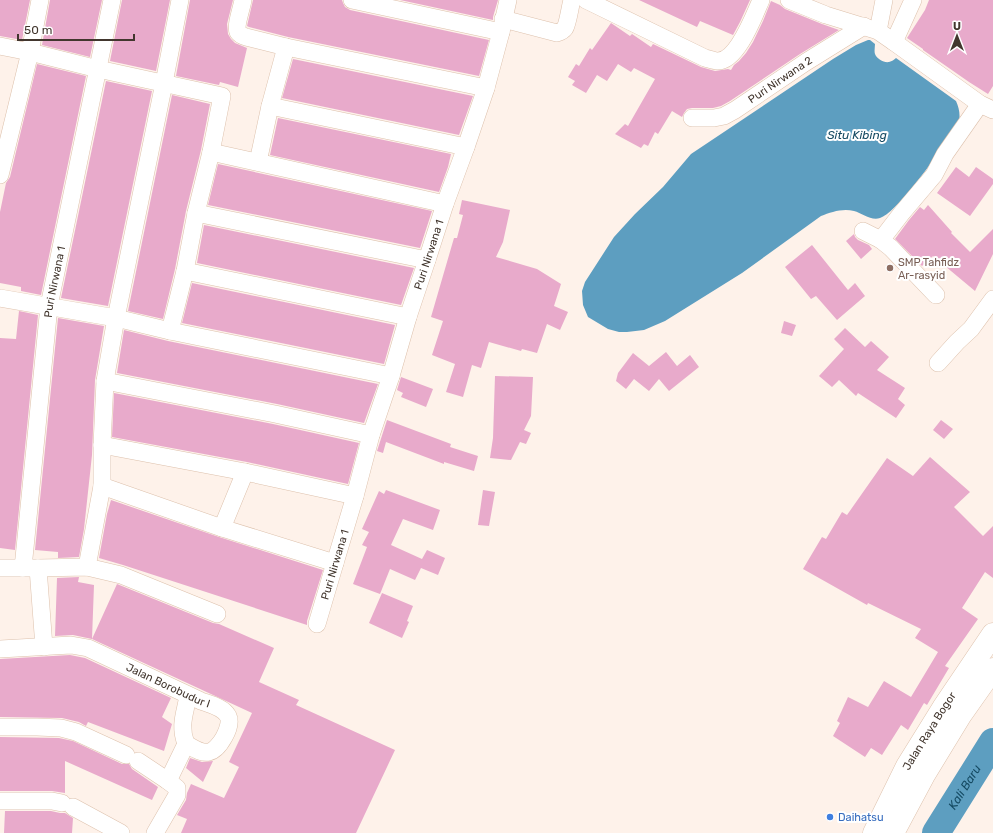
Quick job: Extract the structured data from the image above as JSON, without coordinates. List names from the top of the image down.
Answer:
{
  "streets": {
    "highway": ["Jalan Raya Bogor"],
    "street": ["Puri Nirwana 2", "Puri Nirwana 1", "Jalan Borobudur I"]
  },
  "crossings": [
    ["Puri Nirwana 1", "Jalan Borobudur I"]
  ],
  "water": ["Situ Kibing", "Kali Baru"],
  "places": ["SMP Tahfidz Ar-rasyid", "Daihatsu"],
  "scale_bar": "50 m",
  "north": "top"
}
